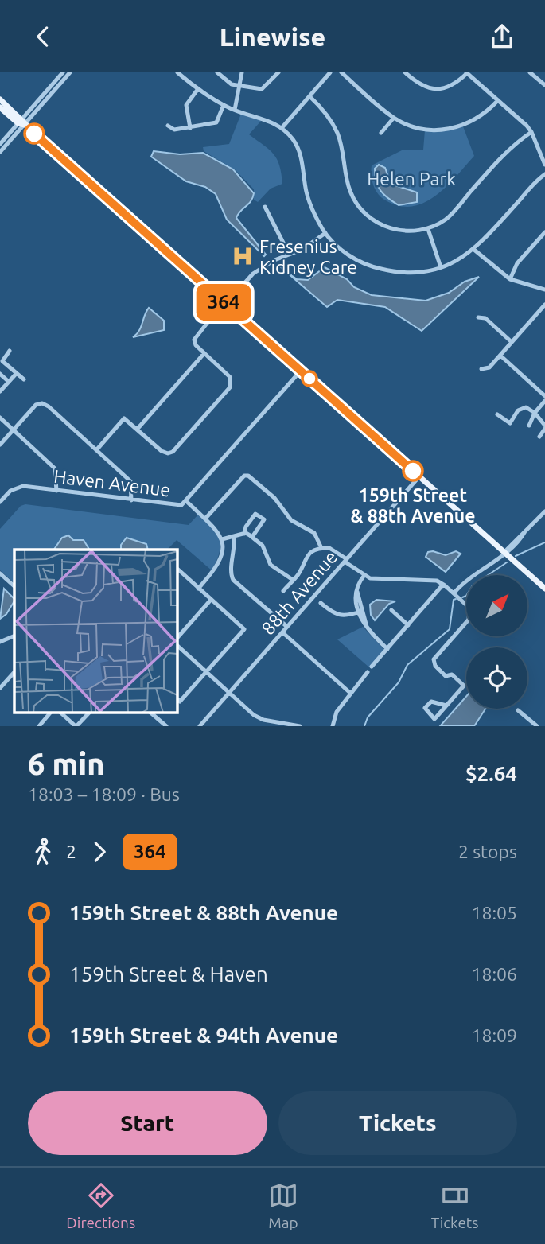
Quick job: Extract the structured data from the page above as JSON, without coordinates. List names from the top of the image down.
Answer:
{
  "streets": {
    "street": ["Haven Avenue", "88th Avenue"]
  },
  "parks": ["Helen Park"],
  "places": {
    "hospital": ["Fresenius Kidney Care"],
    "other": ["159th Street & 88th Avenue"]
  },
  "lines": ["bus line 364"],
  "north": "top right",
  "page": {
    "header": "Linewise",
    "on_map": "364",
    "heading": ["6 min", "18:03 – 18:09 · Bus", "$2.64"],
    "legs": ["2", "364", "2 stops"],
    "list": [
      {
        "name": "159th Street & 88th Avenue",
        "value": "18:05"
      },
      {
        "name": "159th Street & Haven",
        "value": "18:06"
      },
      {
        "name": "159th Street & 94th Avenue",
        "value": "18:09"
      }
    ],
    "buttons": ["Start", "Tickets"],
    "tabs": ["Directions", "Map", "Tickets"]
  }
}
